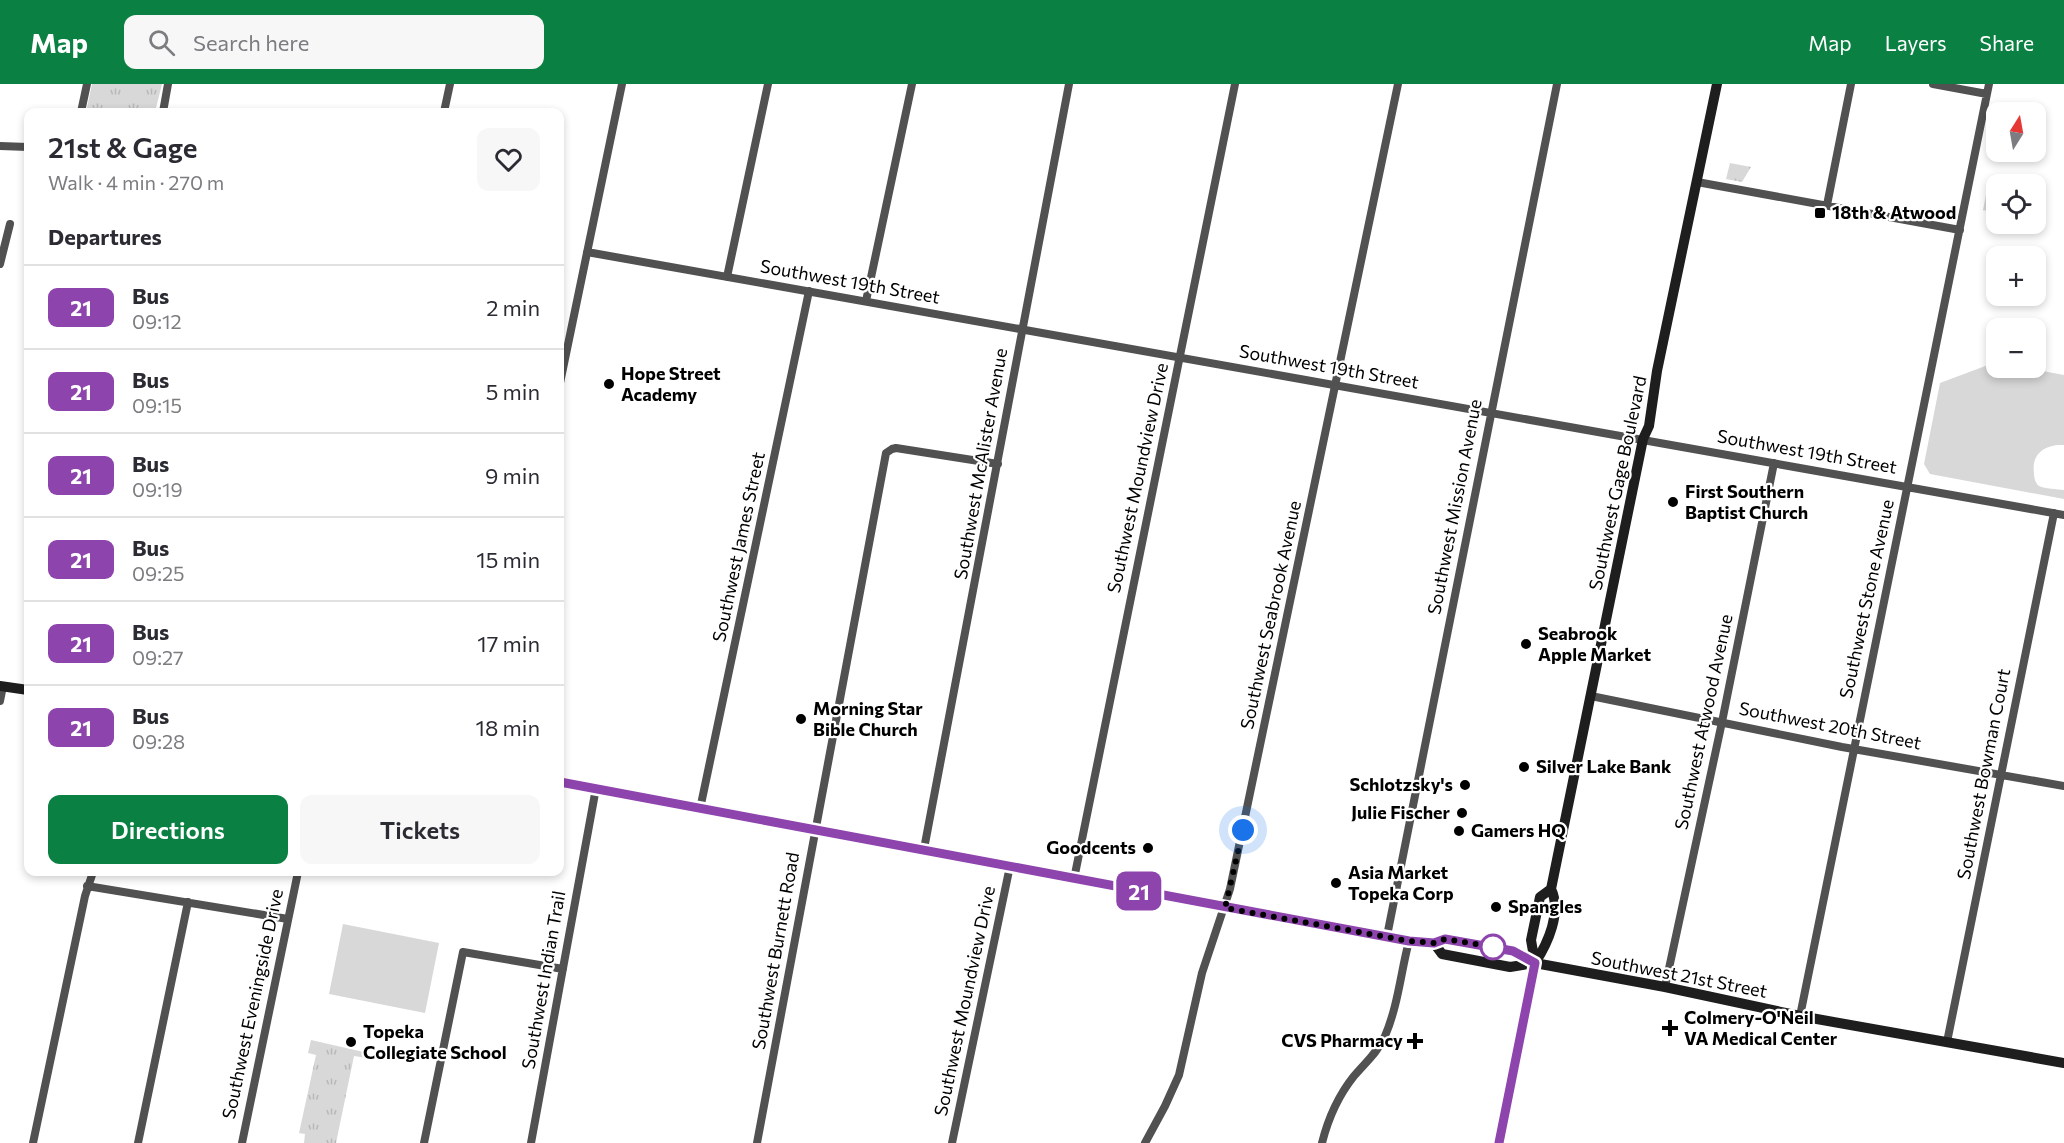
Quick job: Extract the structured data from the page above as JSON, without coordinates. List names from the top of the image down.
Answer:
{
  "streets": {
    "main road": ["Southwest Gage Boulevard", "Southwest 21st Street"],
    "street": [
      "Southwest 19th Street",
      "Southwest McAlister Avenue",
      "Southwest Moundview Drive",
      "Southwest Mission Avenue",
      "Southwest James Street",
      "Southwest Stone Avenue",
      "Southwest Seabrook Avenue",
      "Southwest Atwood Avenue",
      "Southwest 20th Street",
      "Southwest Bowman Court",
      "Southwest Burnett Road",
      "Southwest Indian Trail",
      "Southwest Eveningside Drive"
    ]
  },
  "crossings": [
    ["Southwest 19th Street", "Southwest McAlister Avenue"],
    ["Southwest 19th Street", "Southwest Moundview Drive"],
    ["Southwest 19th Street", "Southwest Gage Boulevard"],
    ["Southwest 19th Street", "Southwest Mission Avenue"],
    ["Southwest 19th Street", "Southwest James Street"],
    ["Southwest 19th Street", "Southwest Stone Avenue"],
    ["Southwest 19th Street", "Southwest Seabrook Avenue"],
    ["Southwest 19th Street", "Southwest Atwood Avenue"],
    ["Southwest 19th Street", "Southwest Bowman Court"],
    ["Southwest McAlister Avenue", "Southwest Burnett Road"],
    ["Southwest McAlister Avenue", "Southwest 21st Street"],
    ["Southwest Moundview Drive", "Southwest 21st Street"],
    ["Southwest Gage Boulevard", "Southwest 20th Street"],
    ["Southwest Gage Boulevard", "Southwest 21st Street"],
    ["Southwest Mission Avenue", "Southwest 21st Street"],
    ["Southwest James Street", "Southwest 21st Street"],
    ["Southwest Stone Avenue", "Southwest 20th Street"],
    ["Southwest Stone Avenue", "Southwest 21st Street"],
    ["Southwest Seabrook Avenue", "Southwest 21st Street"],
    ["Southwest Atwood Avenue", "Southwest 20th Street"],
    ["Southwest Atwood Avenue", "Southwest 21st Street"],
    ["Southwest 20th Street", "Southwest Bowman Court"],
    ["Southwest Bowman Court", "Southwest 21st Street"],
    ["Southwest Burnett Road", "Southwest 21st Street"],
    ["Southwest 21st Street", "Southwest Indian Trail"]
  ],
  "places": {
    "transit": ["18th & Atwood"],
    "other": [
      "Hope Street Academy",
      "First Southern Baptist Church",
      "Seabrook Apple Market",
      "Morning Star Bible Church",
      "Silver Lake Bank",
      "Schlotzsky's",
      "Julie Fischer",
      "Gamers HQ",
      "Goodcents",
      "Asia Market Topeka Corp",
      "Spangles",
      "Topeka Collegiate School"
    ],
    "health": ["Colmery-O'Neil VA Medical Center", "CVS Pharmacy"]
  },
  "lines": ["bus line 21"],
  "north": "top",
  "page": {
    "header": "Map",
    "search": "Search here",
    "nav": ["Map", "Layers", "Share"],
    "on_map": "21",
    "map_buttons": ["+", "−"],
    "heading": [
      ["21st & Gage", "Walk · 4 min · 270 m"],
      "Departures"
    ],
    "list": [
      {
        "mark": "21",
        "name": "Bus",
        "note": "09:12",
        "value": "2 min"
      },
      {
        "mark": "21",
        "name": "Bus",
        "note": "09:15",
        "value": "5 min"
      },
      {
        "mark": "21",
        "name": "Bus",
        "note": "09:19",
        "value": "9 min"
      },
      {
        "mark": "21",
        "name": "Bus",
        "note": "09:25",
        "value": "15 min"
      },
      {
        "mark": "21",
        "name": "Bus",
        "note": "09:27",
        "value": "17 min"
      },
      {
        "mark": "21",
        "name": "Bus",
        "note": "09:28",
        "value": "18 min"
      }
    ],
    "buttons": ["Directions", "Tickets"]
  }
}
